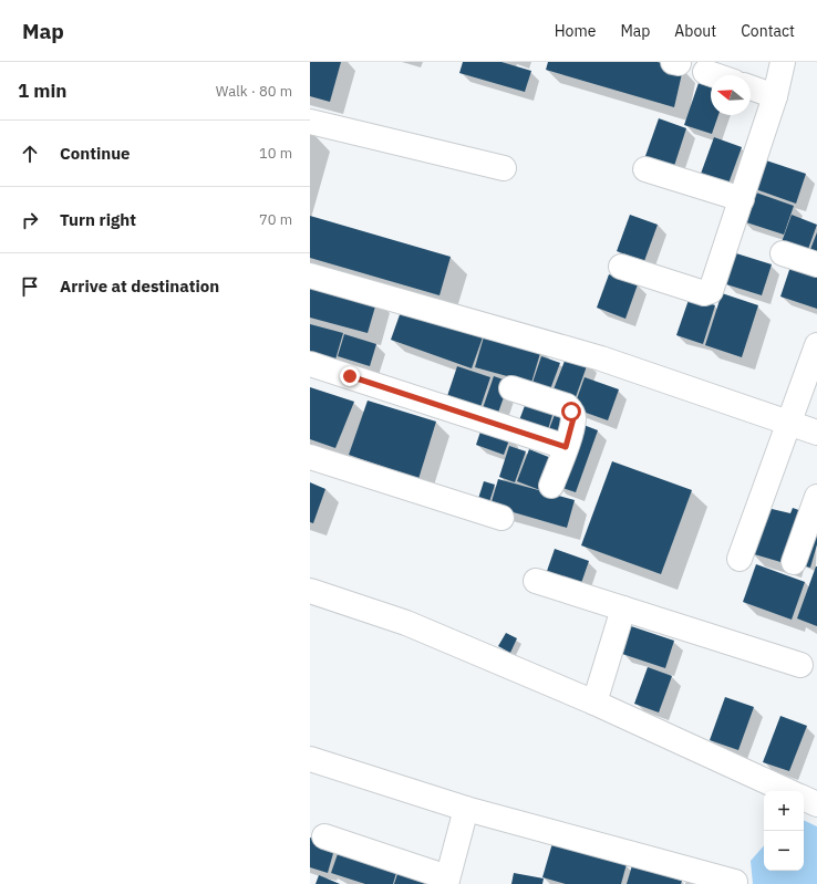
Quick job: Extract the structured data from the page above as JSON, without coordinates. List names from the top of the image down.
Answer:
{
  "north": "left",
  "page": {
    "header": "Map",
    "nav": [
      "Home",
      "Map",
      "About",
      "Contact"
    ],
    "heading": ["1 min", "Walk · 80 m"],
    "list": [
      ["Continue", "10 m"],
      ["Turn right", "70 m"],
      "Arrive at destination"
    ],
    "map_buttons": ["+", "−"]
  }
}
